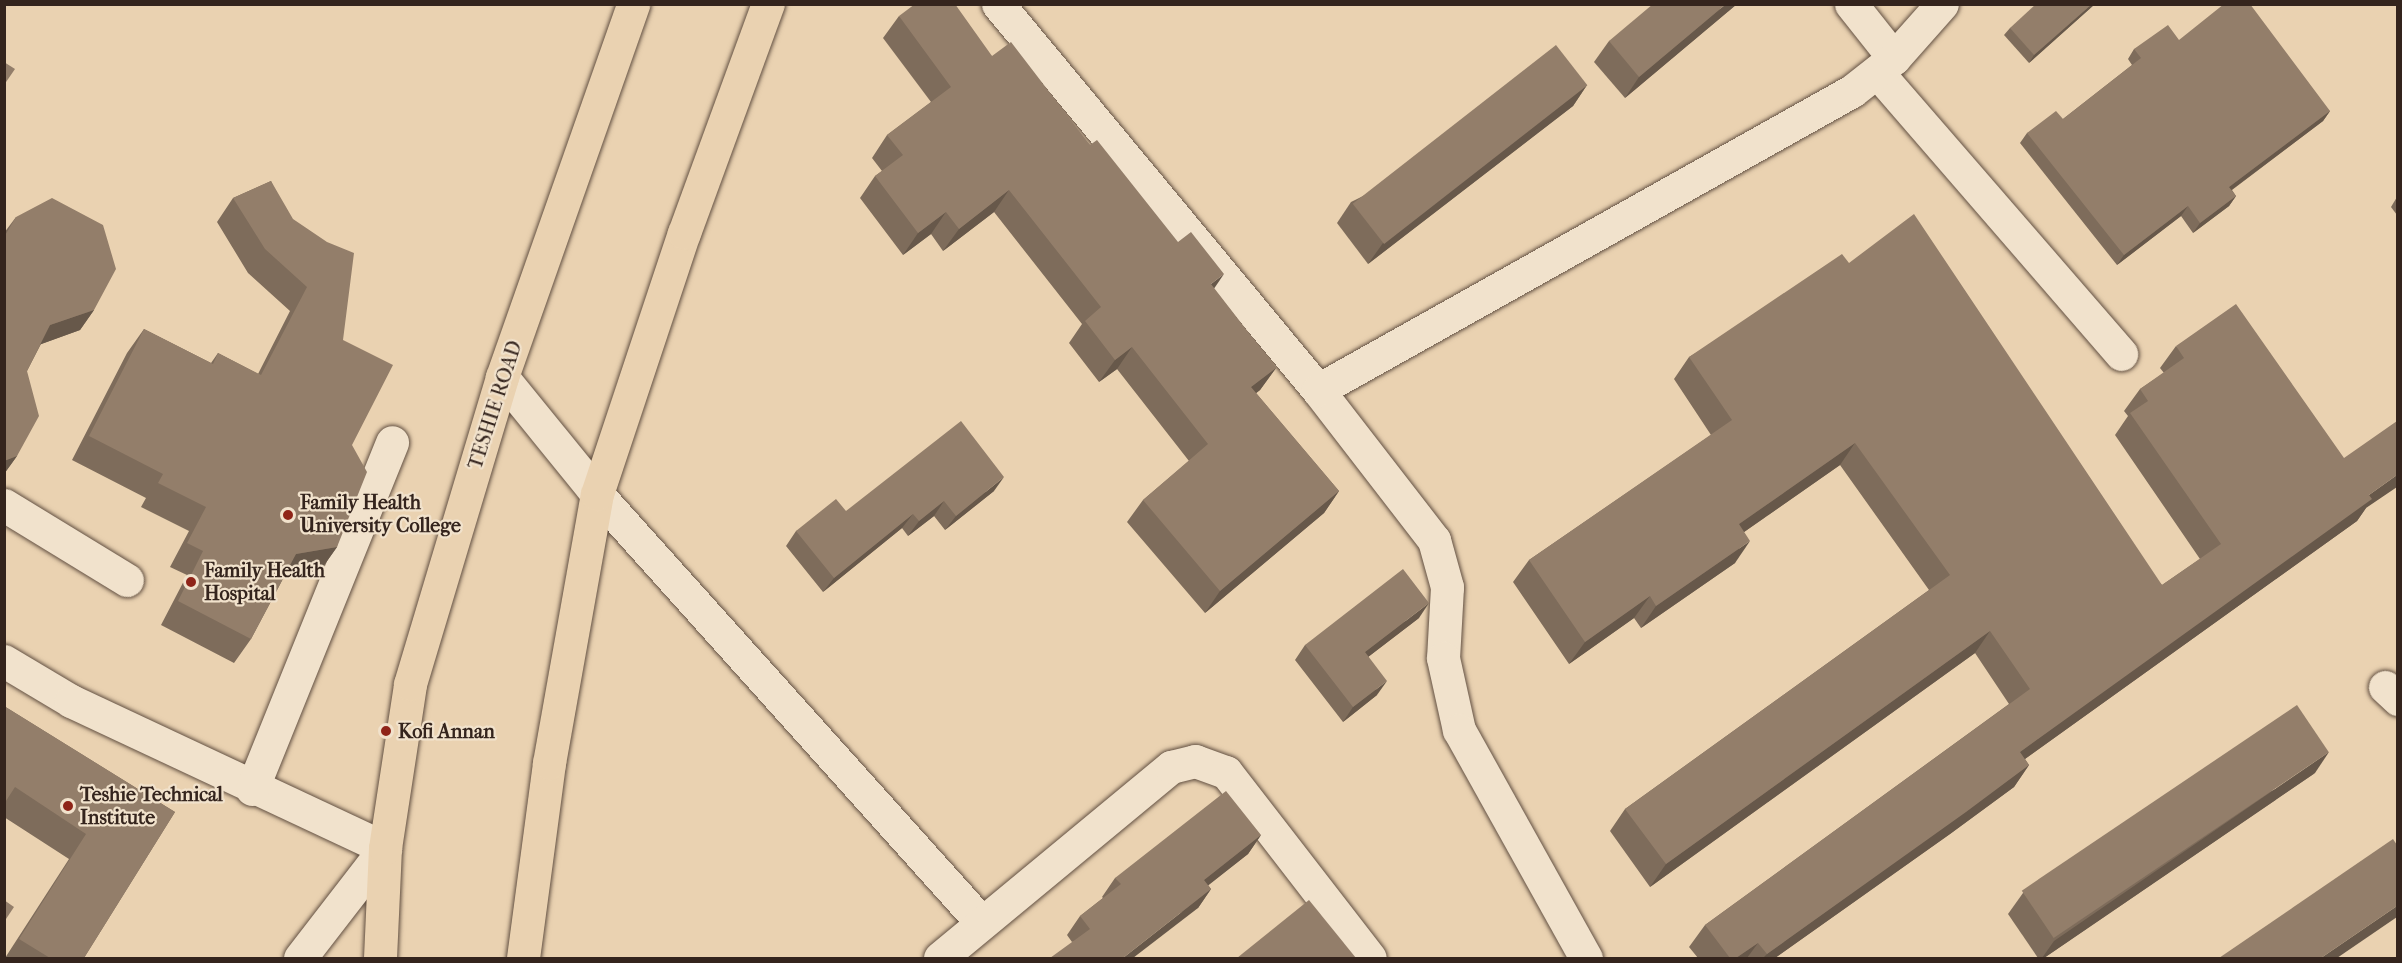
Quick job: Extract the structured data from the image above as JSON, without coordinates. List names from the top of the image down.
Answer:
{
  "streets": {
    "main road": ["TESHIE ROAD"]
  },
  "places": [
    "Family Health University College",
    "Family Health Hospital",
    "Kofi Annan",
    "Teshie Technical Institute"
  ]
}
